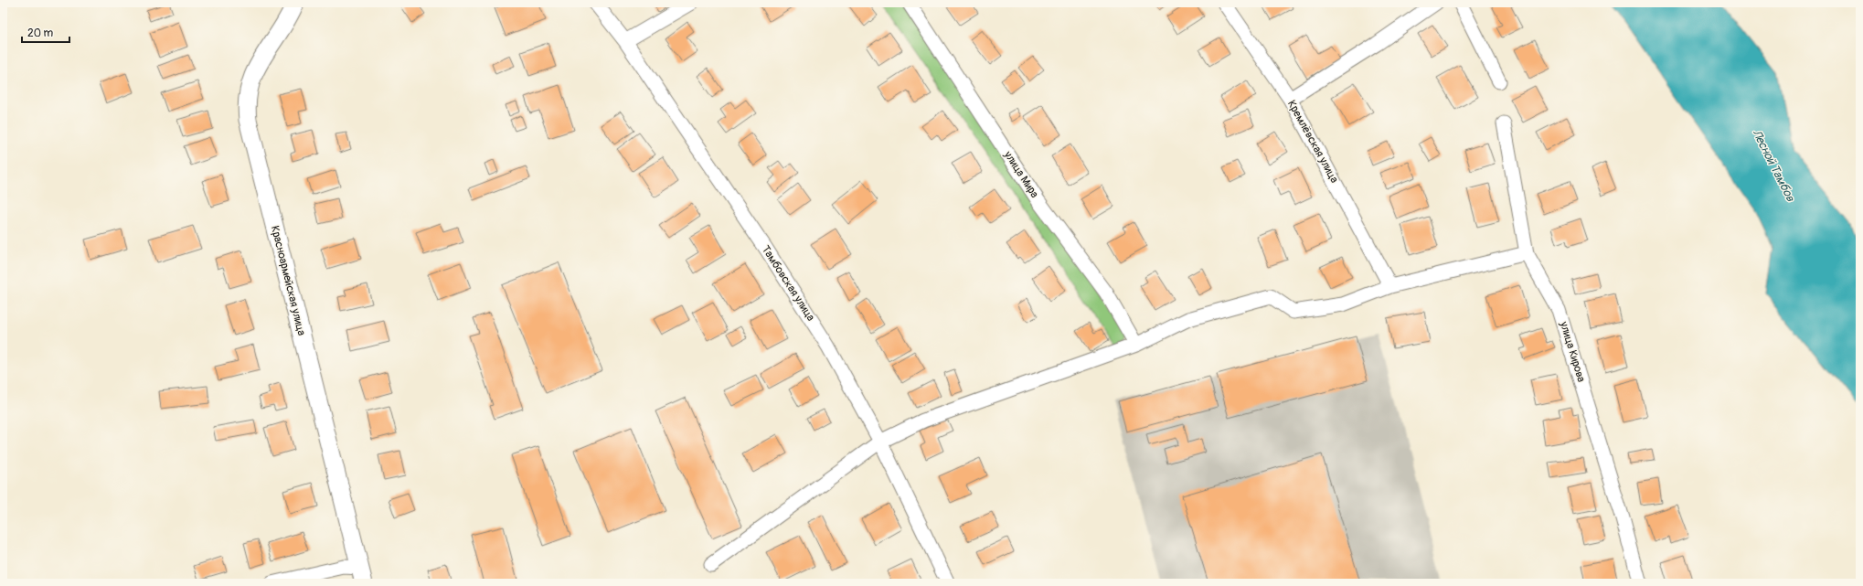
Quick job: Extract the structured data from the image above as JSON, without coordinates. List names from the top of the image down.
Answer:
{
  "streets": {
    "street": [
      "Кремлёвская улица",
      "улица Мира",
      "Красноармейская улица",
      "Тамбовская улица",
      "улица Кирова"
    ]
  },
  "water": ["Лесной Тамбов"],
  "scale_bar": "20 m"
}
